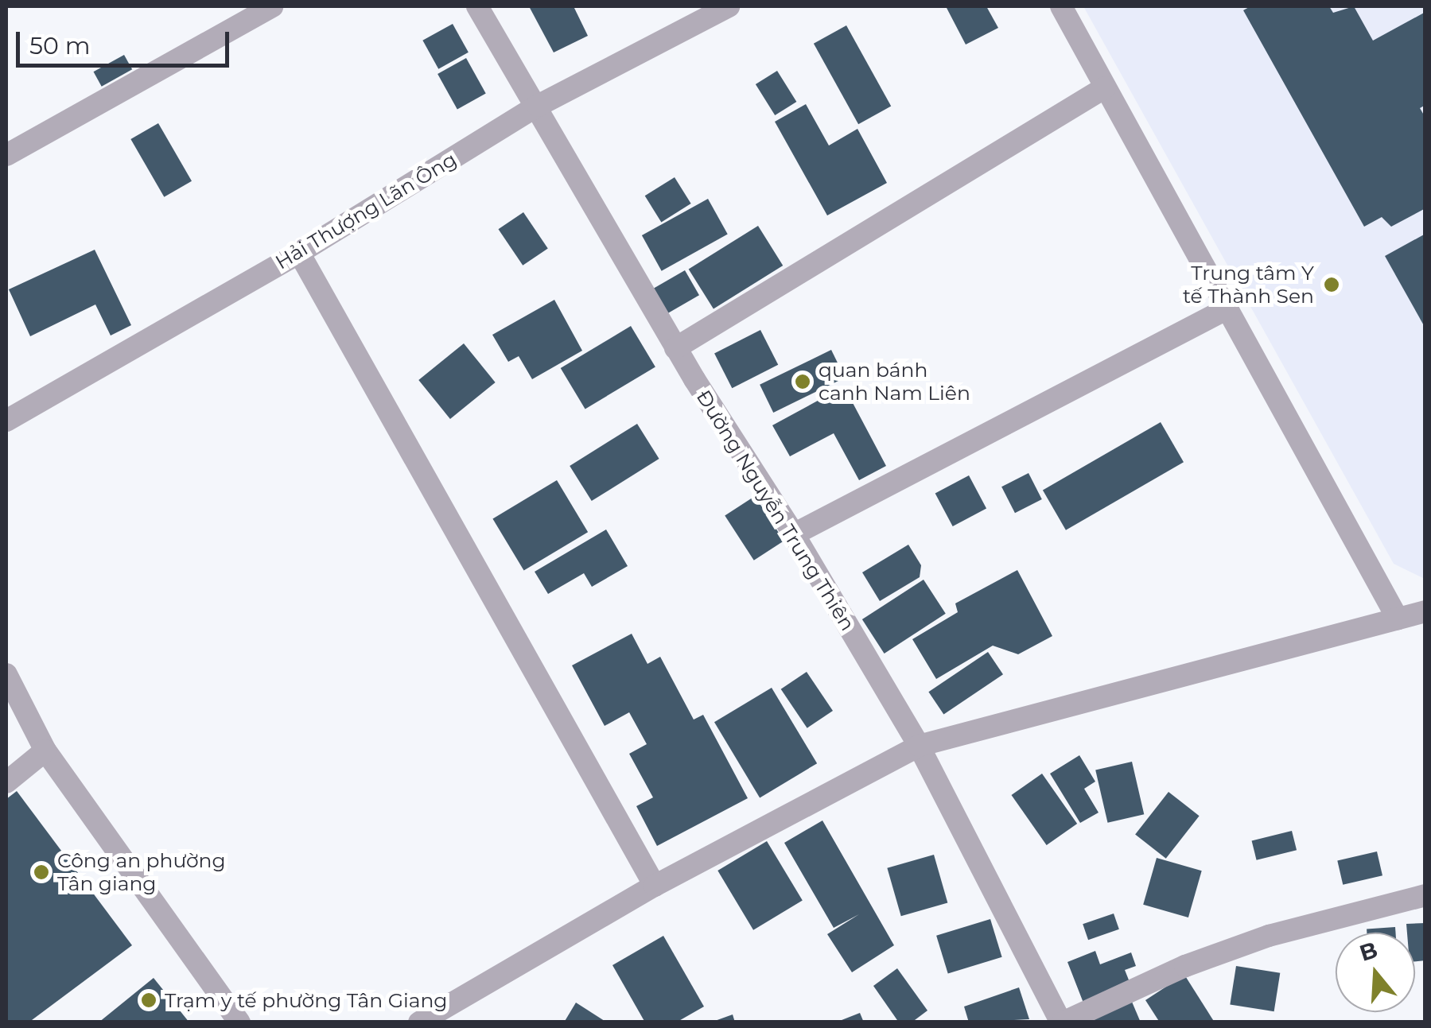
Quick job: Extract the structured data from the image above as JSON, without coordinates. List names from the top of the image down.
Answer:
{
  "streets": {
    "street": ["Hải Thượng Lãn Ông", "Đường Nguyễn Trung Thiên"]
  },
  "crossings": [
    ["Hải Thượng Lãn Ông", "Đường Nguyễn Trung Thiên"]
  ],
  "places": [
    "Trung tâm Y tế Thành Sen",
    "quan bánh canh Nam Liên",
    "Công an phường Tân giang",
    "Trạm y tế phường Tân Giang"
  ],
  "scale_bar": "50 m",
  "north": "top"
}
